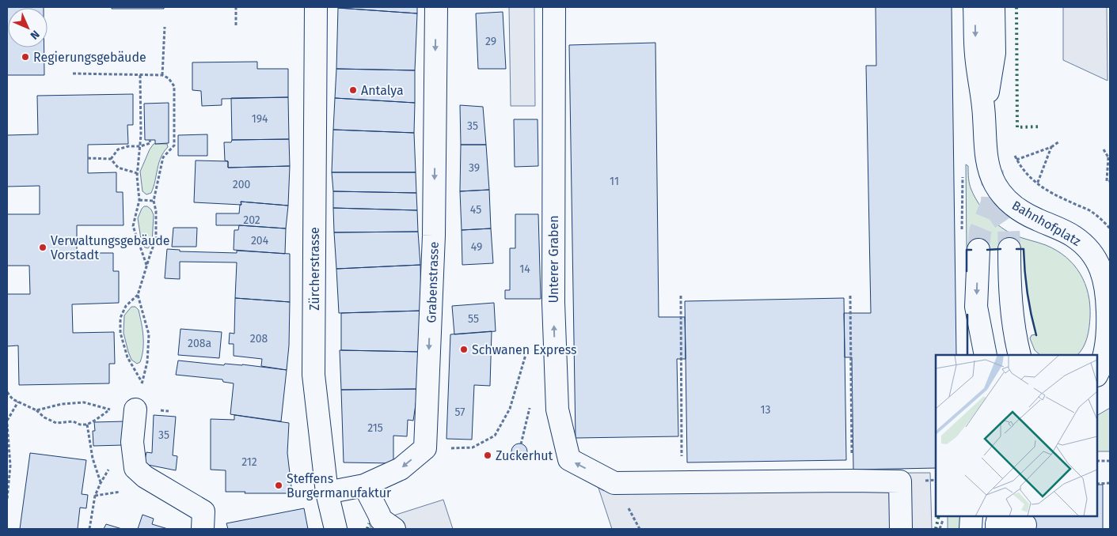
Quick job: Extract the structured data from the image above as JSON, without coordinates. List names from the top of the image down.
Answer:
{
  "streets": {
    "street": [
      "Bahnhofplatz",
      "Unterer Graben",
      "Zürcherstrasse",
      "Grabenstrasse"
    ]
  },
  "one_way": ["Unterer Graben", "Grabenstrasse"],
  "places": [
    "Regierungsgebäude",
    "Antalya",
    "Verwaltungsgebäude Vorstadt",
    "Schwanen Express",
    "Zuckerhut",
    "Steffens Burgermanufaktur"
  ],
  "house_numbers": [
    "29",
    "194",
    "35",
    "39",
    "11",
    "200",
    "45",
    "202",
    "204",
    "49",
    "14",
    "55",
    "208",
    "208a",
    "13",
    "57",
    "215",
    "35",
    "212"
  ],
  "north": "bottom right"
}
